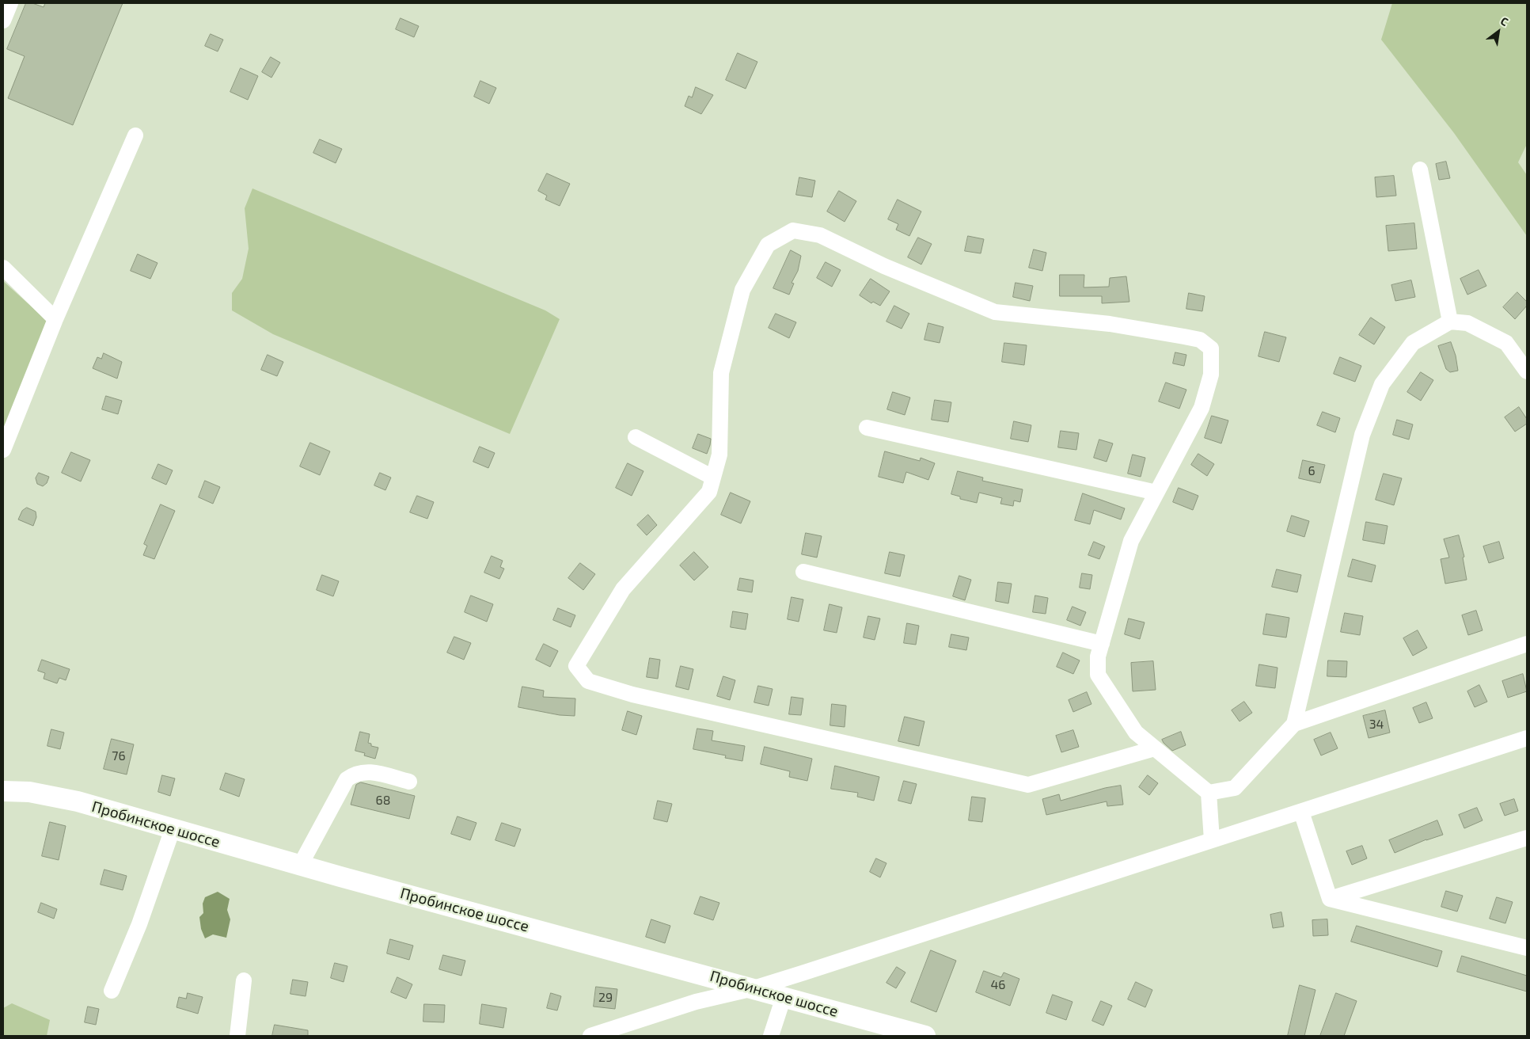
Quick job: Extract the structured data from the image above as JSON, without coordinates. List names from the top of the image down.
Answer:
{
  "streets": {
    "main road": ["Пробинское шоссе"]
  },
  "house_numbers": [
    "6",
    "34",
    "76",
    "68",
    "46",
    "29"
  ],
  "north": "top right"
}
